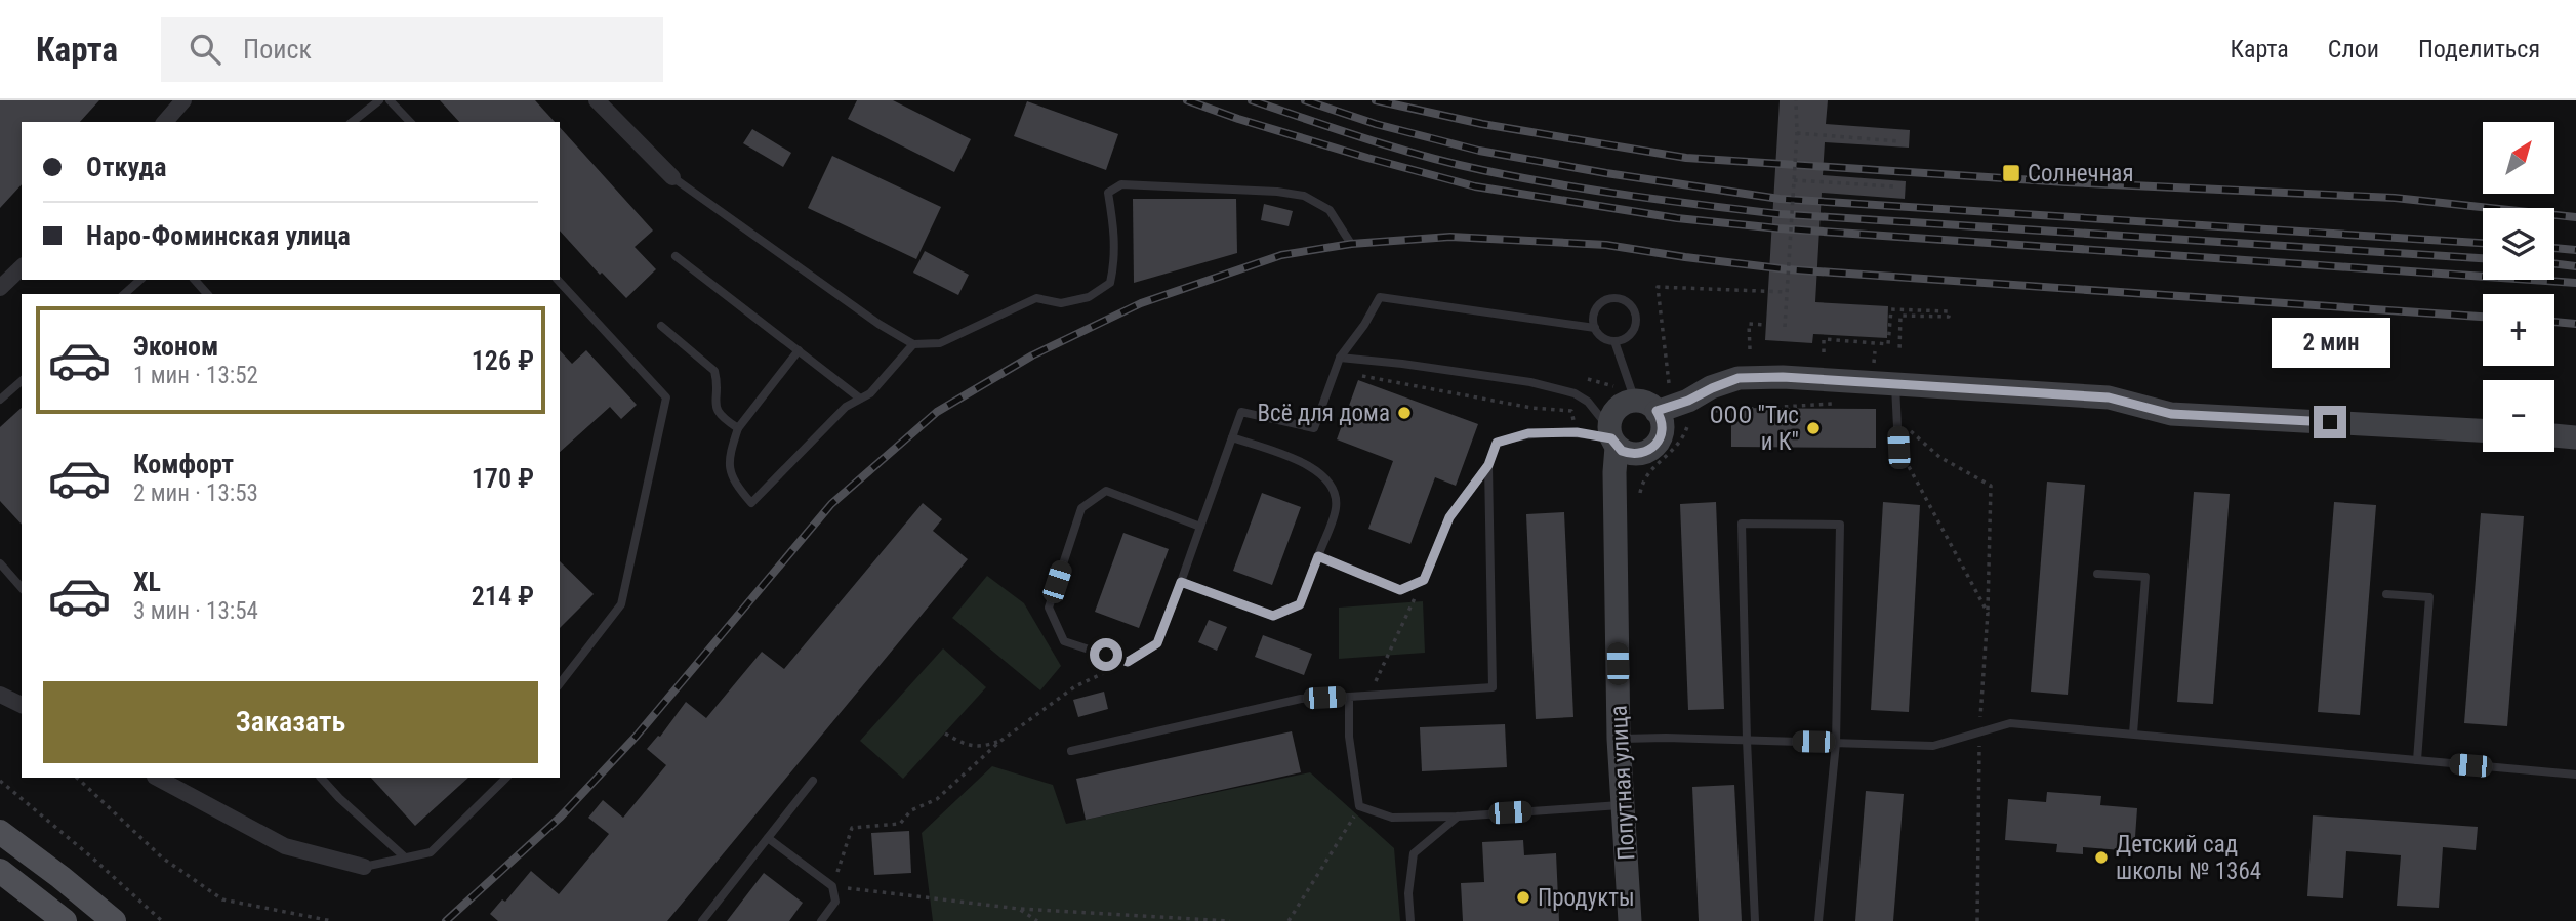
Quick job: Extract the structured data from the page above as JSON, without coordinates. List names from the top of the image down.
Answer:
{
  "streets": {
    "street": ["Попутная улица"]
  },
  "places": {
    "transit": ["Солнечная"],
    "other": [
      "Всё для дома",
      "ООО \"Тис и К\"",
      "Детский сад школы № 1364",
      "Продукты"
    ]
  },
  "north": "top right",
  "page": {
    "header": "Карта",
    "search": "Поиск",
    "nav": ["Карта", "Слои", "Поделиться"],
    "map_buttons": ["+", "−"],
    "banner": ["Откуда", "Наро-Фоминская улица"],
    "list": [
      {
        "name": "Эконом",
        "note": "1 мин · 13:52",
        "value": "126 ₽"
      },
      {
        "name": "Комфорт",
        "note": "2 мин · 13:53",
        "value": "170 ₽"
      },
      {
        "name": "XL",
        "note": "3 мин · 13:54",
        "value": "214 ₽"
      }
    ],
    "bubble": "2 мин",
    "buttons": "Заказать"
  }
}
